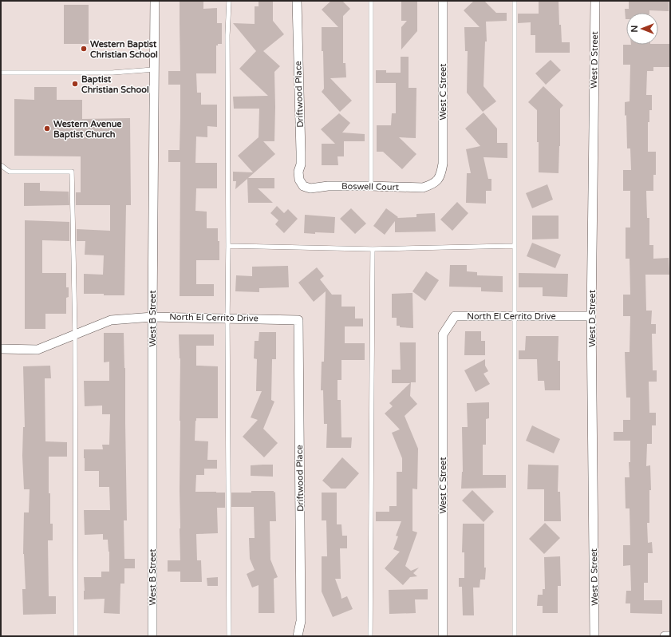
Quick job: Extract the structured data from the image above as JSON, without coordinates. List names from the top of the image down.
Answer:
{
  "streets": {
    "street": [
      "West D Street",
      "West C Street",
      "Driftwood Place",
      "Boswell Court",
      "North El Cerrito Drive",
      "West B Street"
    ]
  },
  "crossings": [
    ["West D Street", "North El Cerrito Drive"],
    ["West C Street", "Boswell Court"],
    ["West C Street", "North El Cerrito Drive"],
    ["Driftwood Place", "Boswell Court"],
    ["Driftwood Place", "North El Cerrito Drive"],
    ["North El Cerrito Drive", "West B Street"]
  ],
  "places": ["Western Baptist Christian School", "Baptist Christian School", "Western Avenue Baptist Church"],
  "north": "left"
}
